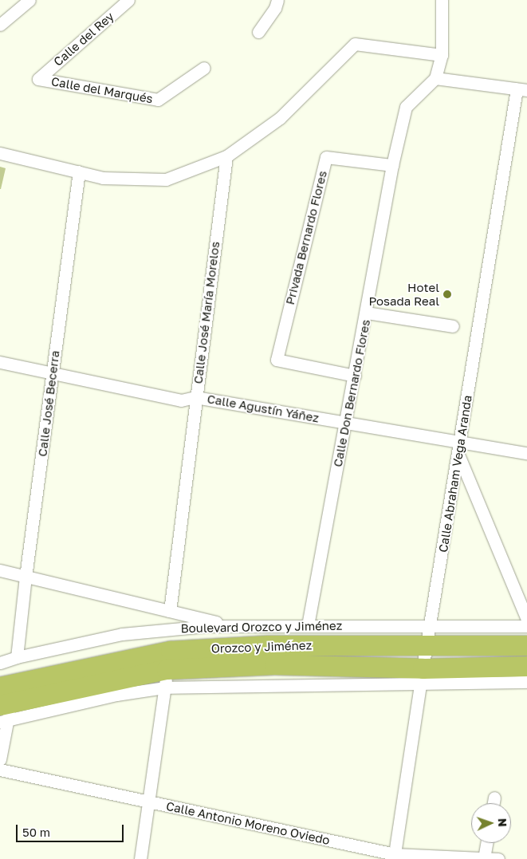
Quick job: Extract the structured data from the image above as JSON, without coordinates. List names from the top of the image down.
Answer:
{
  "streets": {
    "highway": ["Orozco y Jiménez"],
    "street": [
      "Calle del Rey",
      "Calle del Marqués",
      "Privada Bernardo Flores",
      "Calle José María Morelos",
      "Calle Don Bernardo Flores",
      "Calle José Becerra",
      "Calle Agustín Yáñez",
      "Calle Abraham Vega Aranda",
      "Boulevard Orozco y Jiménez",
      "Calle Antonio Moreno Oviedo"
    ]
  },
  "crossings": [
    ["Calle del Rey", "Calle del Marqués"],
    ["Privada Bernardo Flores", "Calle Don Bernardo Flores"],
    ["Calle José María Morelos", "Calle Agustín Yáñez"],
    ["Calle Don Bernardo Flores", "Calle Agustín Yáñez"],
    ["Calle Don Bernardo Flores", "Boulevard Orozco y Jiménez"],
    ["Calle José Becerra", "Calle Agustín Yáñez"],
    ["Calle José Becerra", "Boulevard Orozco y Jiménez"],
    ["Calle Agustín Yáñez", "Calle Abraham Vega Aranda"],
    ["Calle Abraham Vega Aranda", "Boulevard Orozco y Jiménez"],
    ["Calle Abraham Vega Aranda", "Orozco y Jiménez"],
    ["Calle Abraham Vega Aranda", "Calle Antonio Moreno Oviedo"]
  ],
  "places": ["Hotel Posada Real"],
  "scale_bar": "50 m",
  "north": "right"
}
